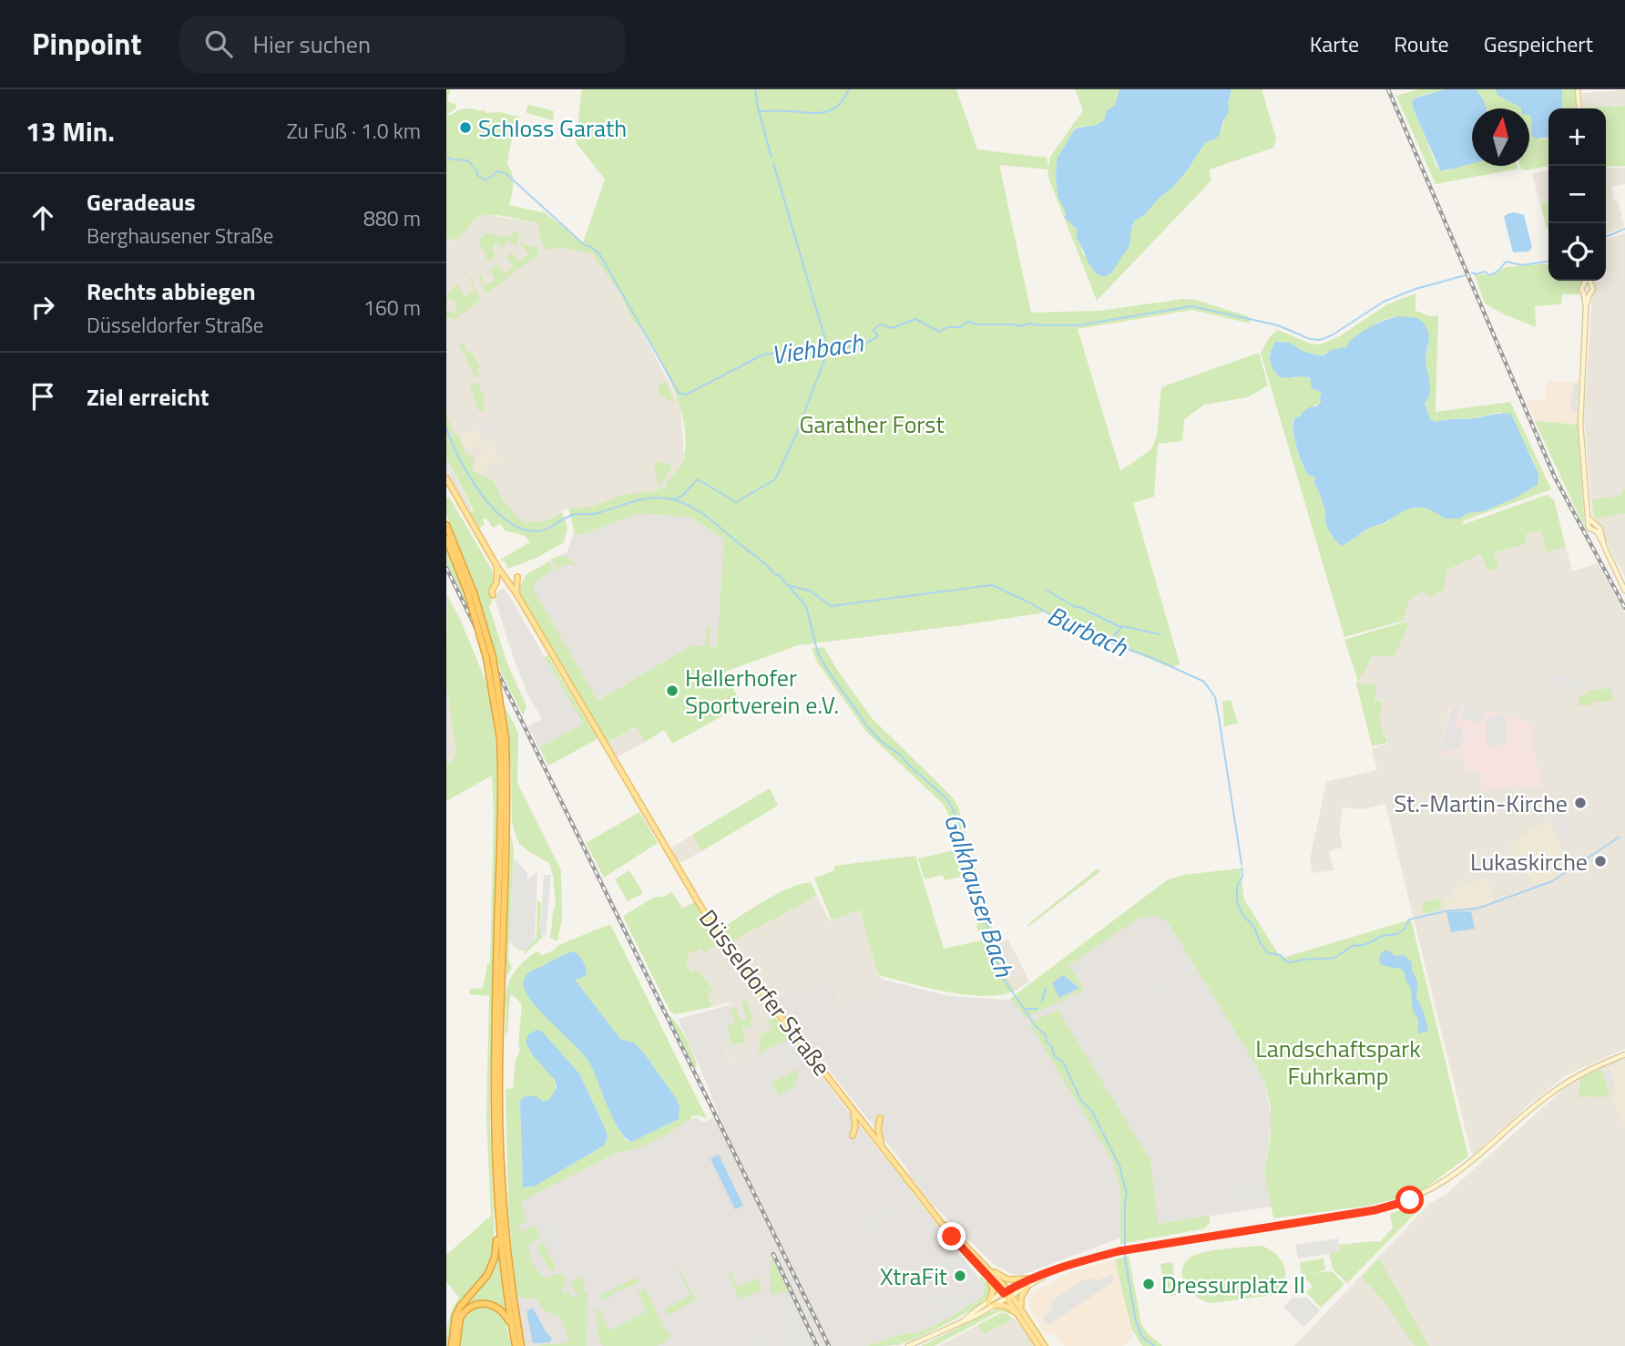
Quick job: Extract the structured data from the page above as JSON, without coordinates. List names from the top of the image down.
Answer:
{
  "streets": {
    "main road": ["Düsseldorfer Straße"]
  },
  "water": ["Viehbach", "Burbach", "Galkhauser Bach"],
  "parks": ["Garather Forst", "Landschaftspark Fuhrkamp"],
  "places": [
    "Schloss Garath",
    "Hellerhofer Sportverein e.V.",
    "St.-Martin-Kirche",
    "Lukaskirche",
    "XtraFit",
    "Dressurplatz II"
  ],
  "north": "top",
  "page": {
    "header": "Pinpoint",
    "search": "Hier suchen",
    "nav": ["Karte", "Route", "Gespeichert"],
    "heading": ["13 Min.", "Zu Fuß · 1.0 km"],
    "map_buttons": ["+", "−"],
    "list": [
      ["Geradeaus", "Berghausener Straße", "880 m"],
      ["Rechts abbiegen", "Düsseldorfer Straße", "160 m"],
      "Ziel erreicht"
    ]
  }
}
